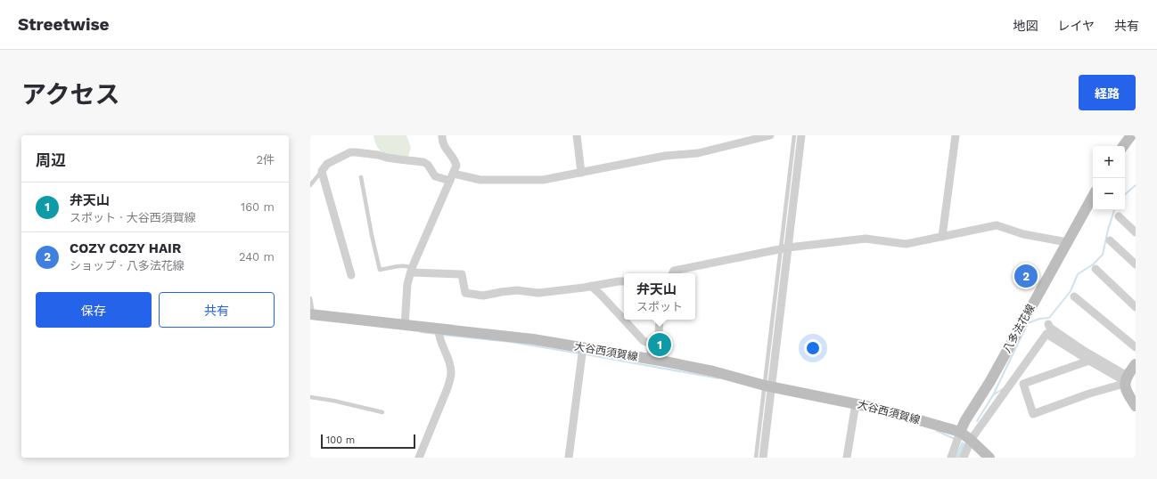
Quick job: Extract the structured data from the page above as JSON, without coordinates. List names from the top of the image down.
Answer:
{
  "streets": {
    "main road": ["八多法花線", "大谷西須賀線"]
  },
  "crossings": [
    ["八多法花線", "大谷西須賀線"]
  ],
  "scale_bar": "100 m",
  "page": {
    "header": "Streetwise",
    "nav": ["地図", "レイヤ", "共有"],
    "title": "アクセス",
    "buttons": [
      "経路",
      ["保存", "共有"]
    ],
    "heading": ["周辺", "2件"],
    "map_buttons": ["+", "−"],
    "list": [
      {
        "mark": "1",
        "name": "弁天山",
        "note": "スポット · 大谷西須賀線",
        "value": "160 m"
      },
      {
        "mark": "2",
        "name": "COZY COZY HAIR",
        "note": "ショップ · 八多法花線",
        "value": "240 m"
      }
    ],
    "pins": ["2", "1"],
    "popup": ["弁天山", "スポット"],
    "scale": "100 m"
  }
}
